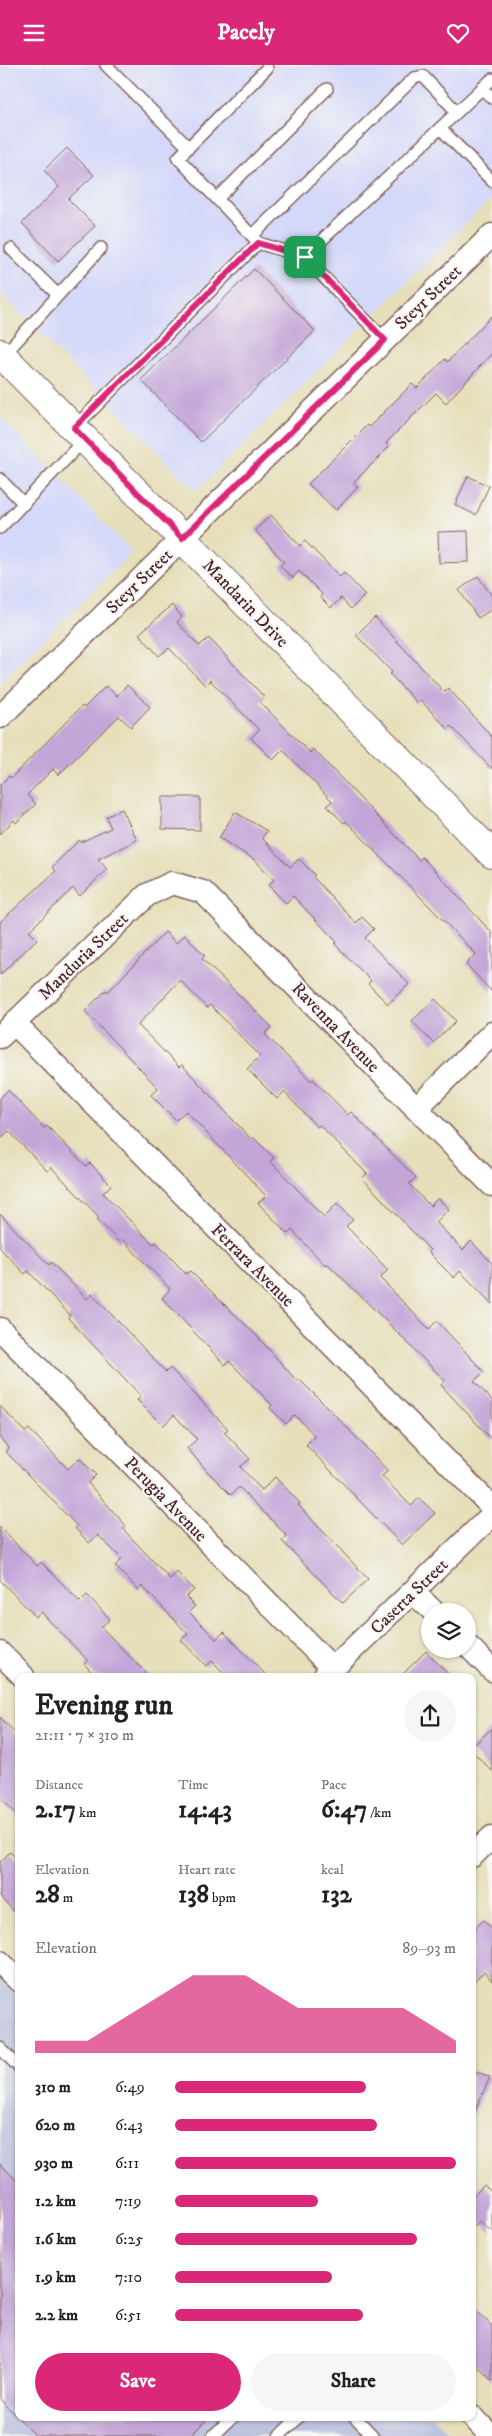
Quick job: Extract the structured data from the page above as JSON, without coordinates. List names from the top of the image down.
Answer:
{
  "streets": {
    "street": [
      "Steyr Street",
      "Mandarin Drive",
      "Manduria Street",
      "Ravenna Avenue",
      "Ferrara Avenue",
      "Perugia Avenue",
      "Caserta Street"
    ]
  },
  "crossings": [
    ["Steyr Street", "Mandarin Drive"],
    ["Manduria Street", "Ravenna Avenue"],
    ["Manduria Street", "Ferrara Avenue"],
    ["Perugia Avenue", "Caserta Street"]
  ],
  "page": {
    "header": "Pacely",
    "heading": ["Evening run", "21:11 · 7 × 310 m"],
    "stats": [
      ["Distance", "2.17 km"],
      ["Time", "14:43"],
      ["Pace", "6:47 /km"],
      ["Elevation", "28 m"],
      ["Heart rate", "138 bpm"],
      ["kcal", "132"]
    ],
    "chart": ["Elevation", "89–93 m"],
    "list": [
      {
        "name": "310 m",
        "note": "6:49"
      },
      {
        "name": "620 m",
        "note": "6:43"
      },
      {
        "name": "930 m",
        "note": "6:11"
      },
      {
        "name": "1.2 km",
        "note": "7:19"
      },
      {
        "name": "1.6 km",
        "note": "6:25"
      },
      {
        "name": "1.9 km",
        "note": "7:10"
      },
      {
        "name": "2.2 km",
        "note": "6:51"
      }
    ],
    "buttons": ["Save", "Share"]
  }
}
